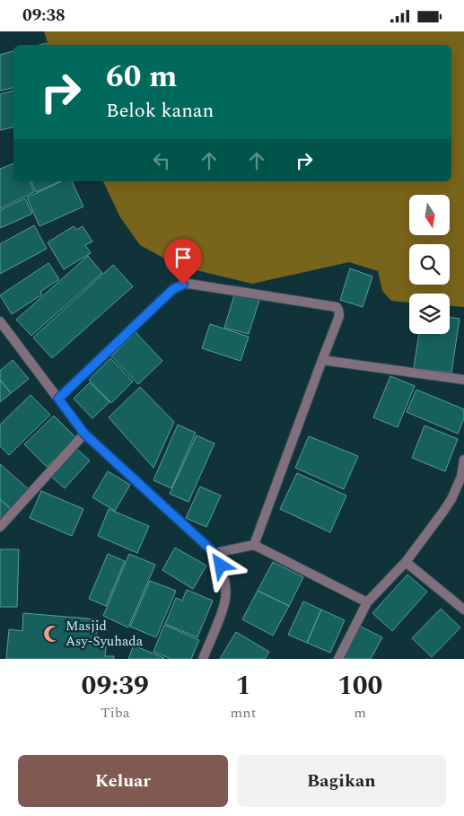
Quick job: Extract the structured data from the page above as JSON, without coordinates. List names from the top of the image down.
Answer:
{
  "places": {
    "mosque": ["Masjid Asy-Syuhada"]
  },
  "north": "bottom",
  "page": {
    "status": "09:38",
    "turn": ["60 m", "Belok kanan"],
    "eta": [
      "09:39",
      "Tiba",
      "1",
      "mnt",
      "100",
      "m"
    ],
    "buttons": ["Keluar", "Bagikan"]
  }
}
